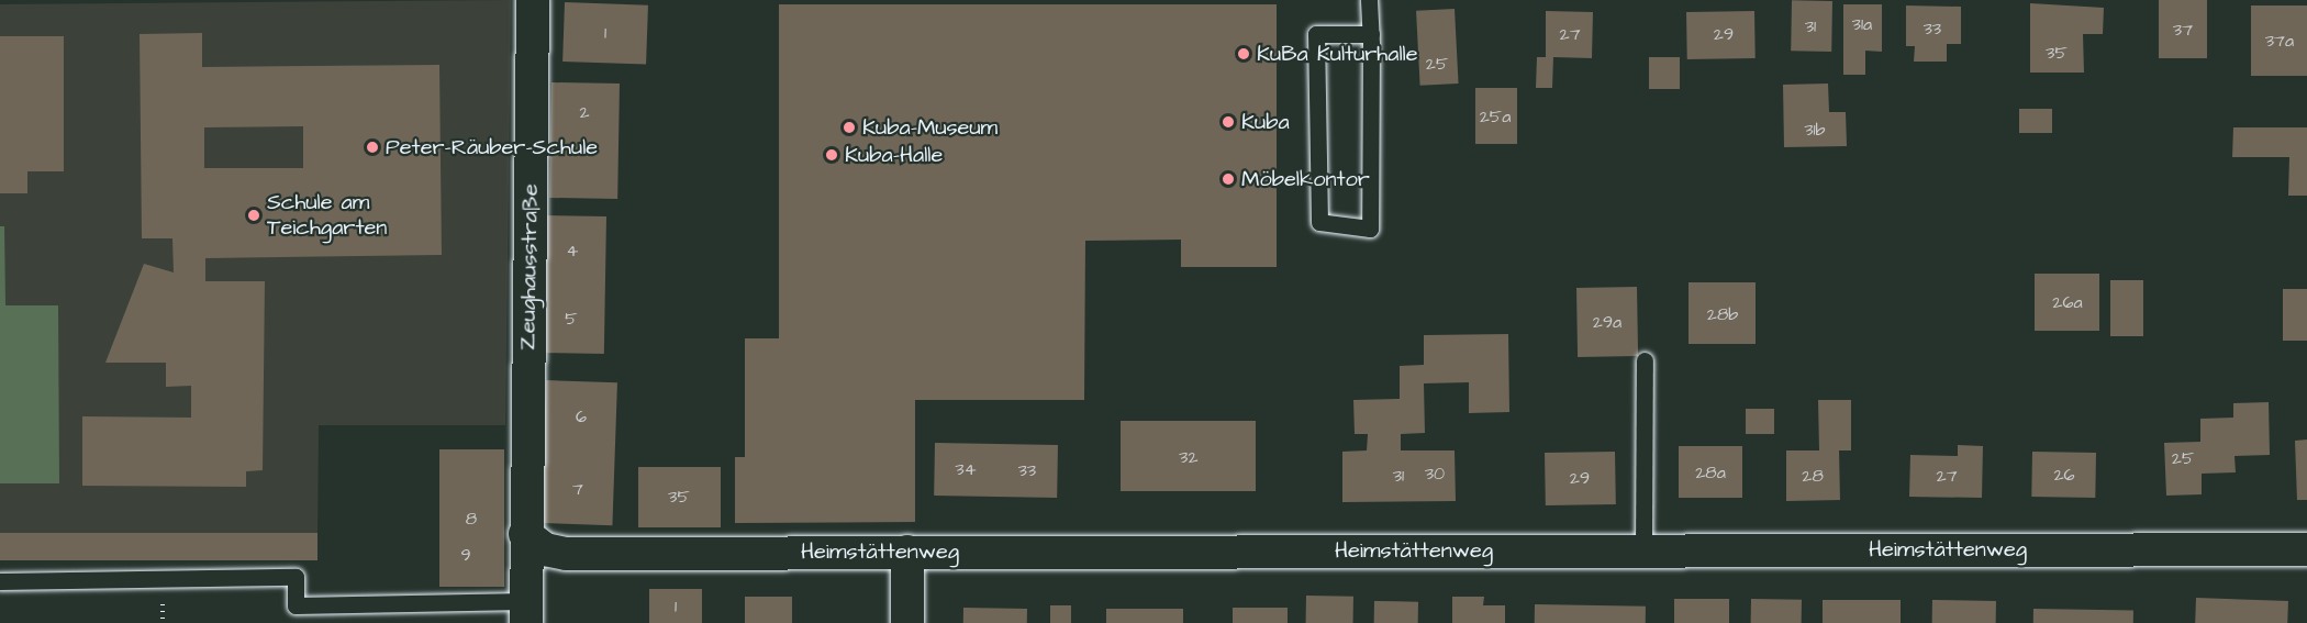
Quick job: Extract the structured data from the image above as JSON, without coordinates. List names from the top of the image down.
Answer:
{
  "streets": {
    "street": ["Zeughausstraße", "Heimstättenweg"]
  },
  "crossings": [
    ["Zeughausstraße", "Heimstättenweg"]
  ],
  "places": [
    "KuBa Kulturhalle",
    "Kuba",
    "Kuba-Museum",
    "Peter-Räuber-Schule",
    "Kuba-Halle",
    "Möbelkontor",
    "Schule am Teichgarten"
  ],
  "house_numbers": [
    "31a",
    "31",
    "33",
    "37",
    "1",
    "27",
    "29",
    "37a",
    "35",
    "25",
    "2",
    "25a",
    "31b",
    "4",
    "26a",
    "28b",
    "5",
    "29a",
    "6",
    "32",
    "25",
    "34",
    "33",
    "28a",
    "30",
    "26",
    "31",
    "28",
    "27",
    "29",
    "7",
    "35",
    "8",
    "9",
    "1"
  ]
}
